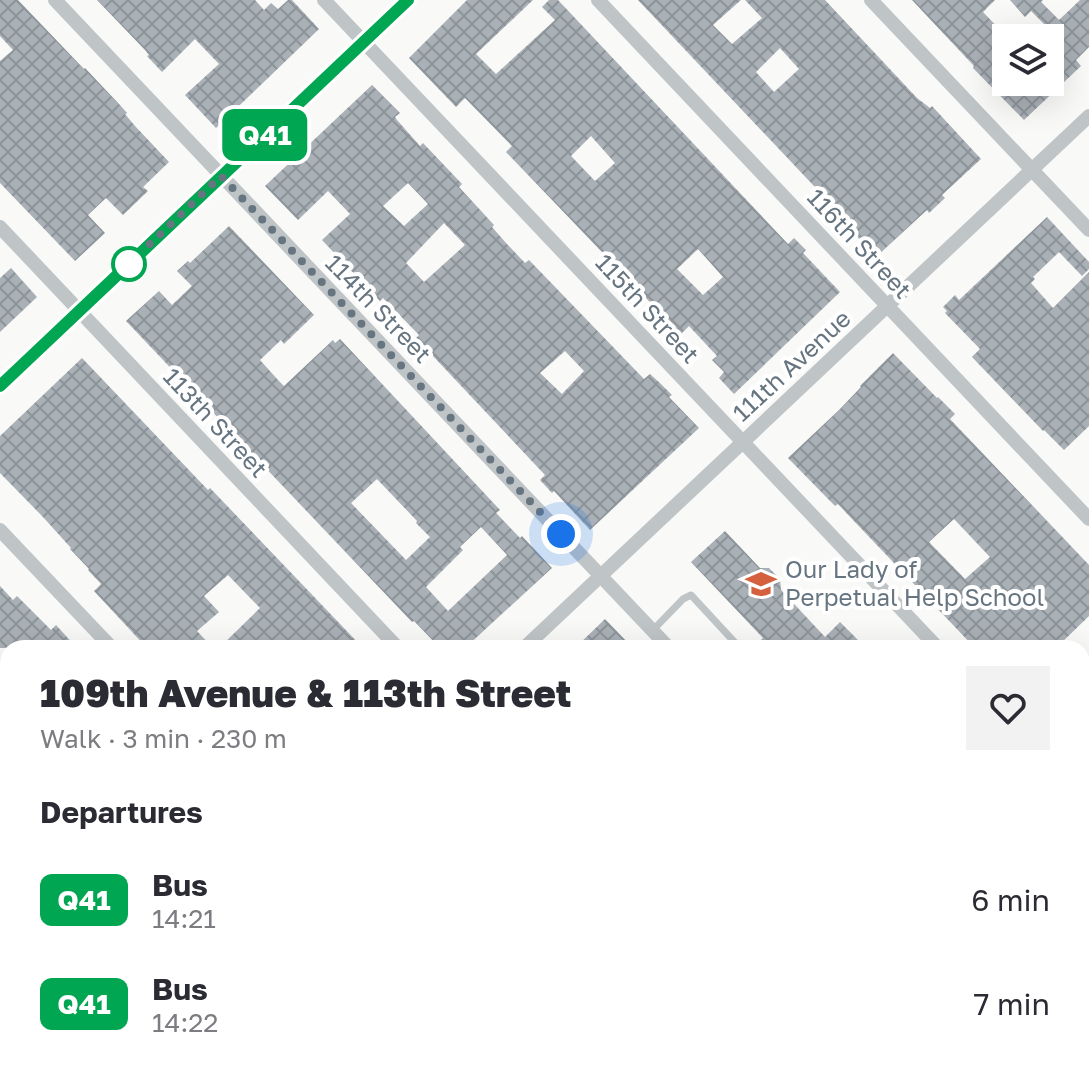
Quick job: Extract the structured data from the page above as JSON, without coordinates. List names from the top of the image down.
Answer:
{
  "streets": {
    "street": [
      "116th Street",
      "114th Street",
      "115th Street",
      "111th Avenue",
      "113th Street"
    ]
  },
  "crossings": [
    ["116th Street", "111th Avenue"],
    ["114th Street", "111th Avenue"],
    ["115th Street", "111th Avenue"]
  ],
  "places": {
    "school or university": ["Our Lady of Perpetual Help School"]
  },
  "lines": ["bus line Q41"],
  "page": {
    "on_map": "Q41",
    "heading": [
      ["109th Avenue & 113th Street", "Walk · 3 min · 230 m"],
      "Departures"
    ],
    "list": [
      {
        "mark": "Q41",
        "name": "Bus",
        "note": "14:21",
        "value": "6 min"
      },
      {
        "mark": "Q41",
        "name": "Bus",
        "note": "14:22",
        "value": "7 min"
      }
    ]
  }
}
